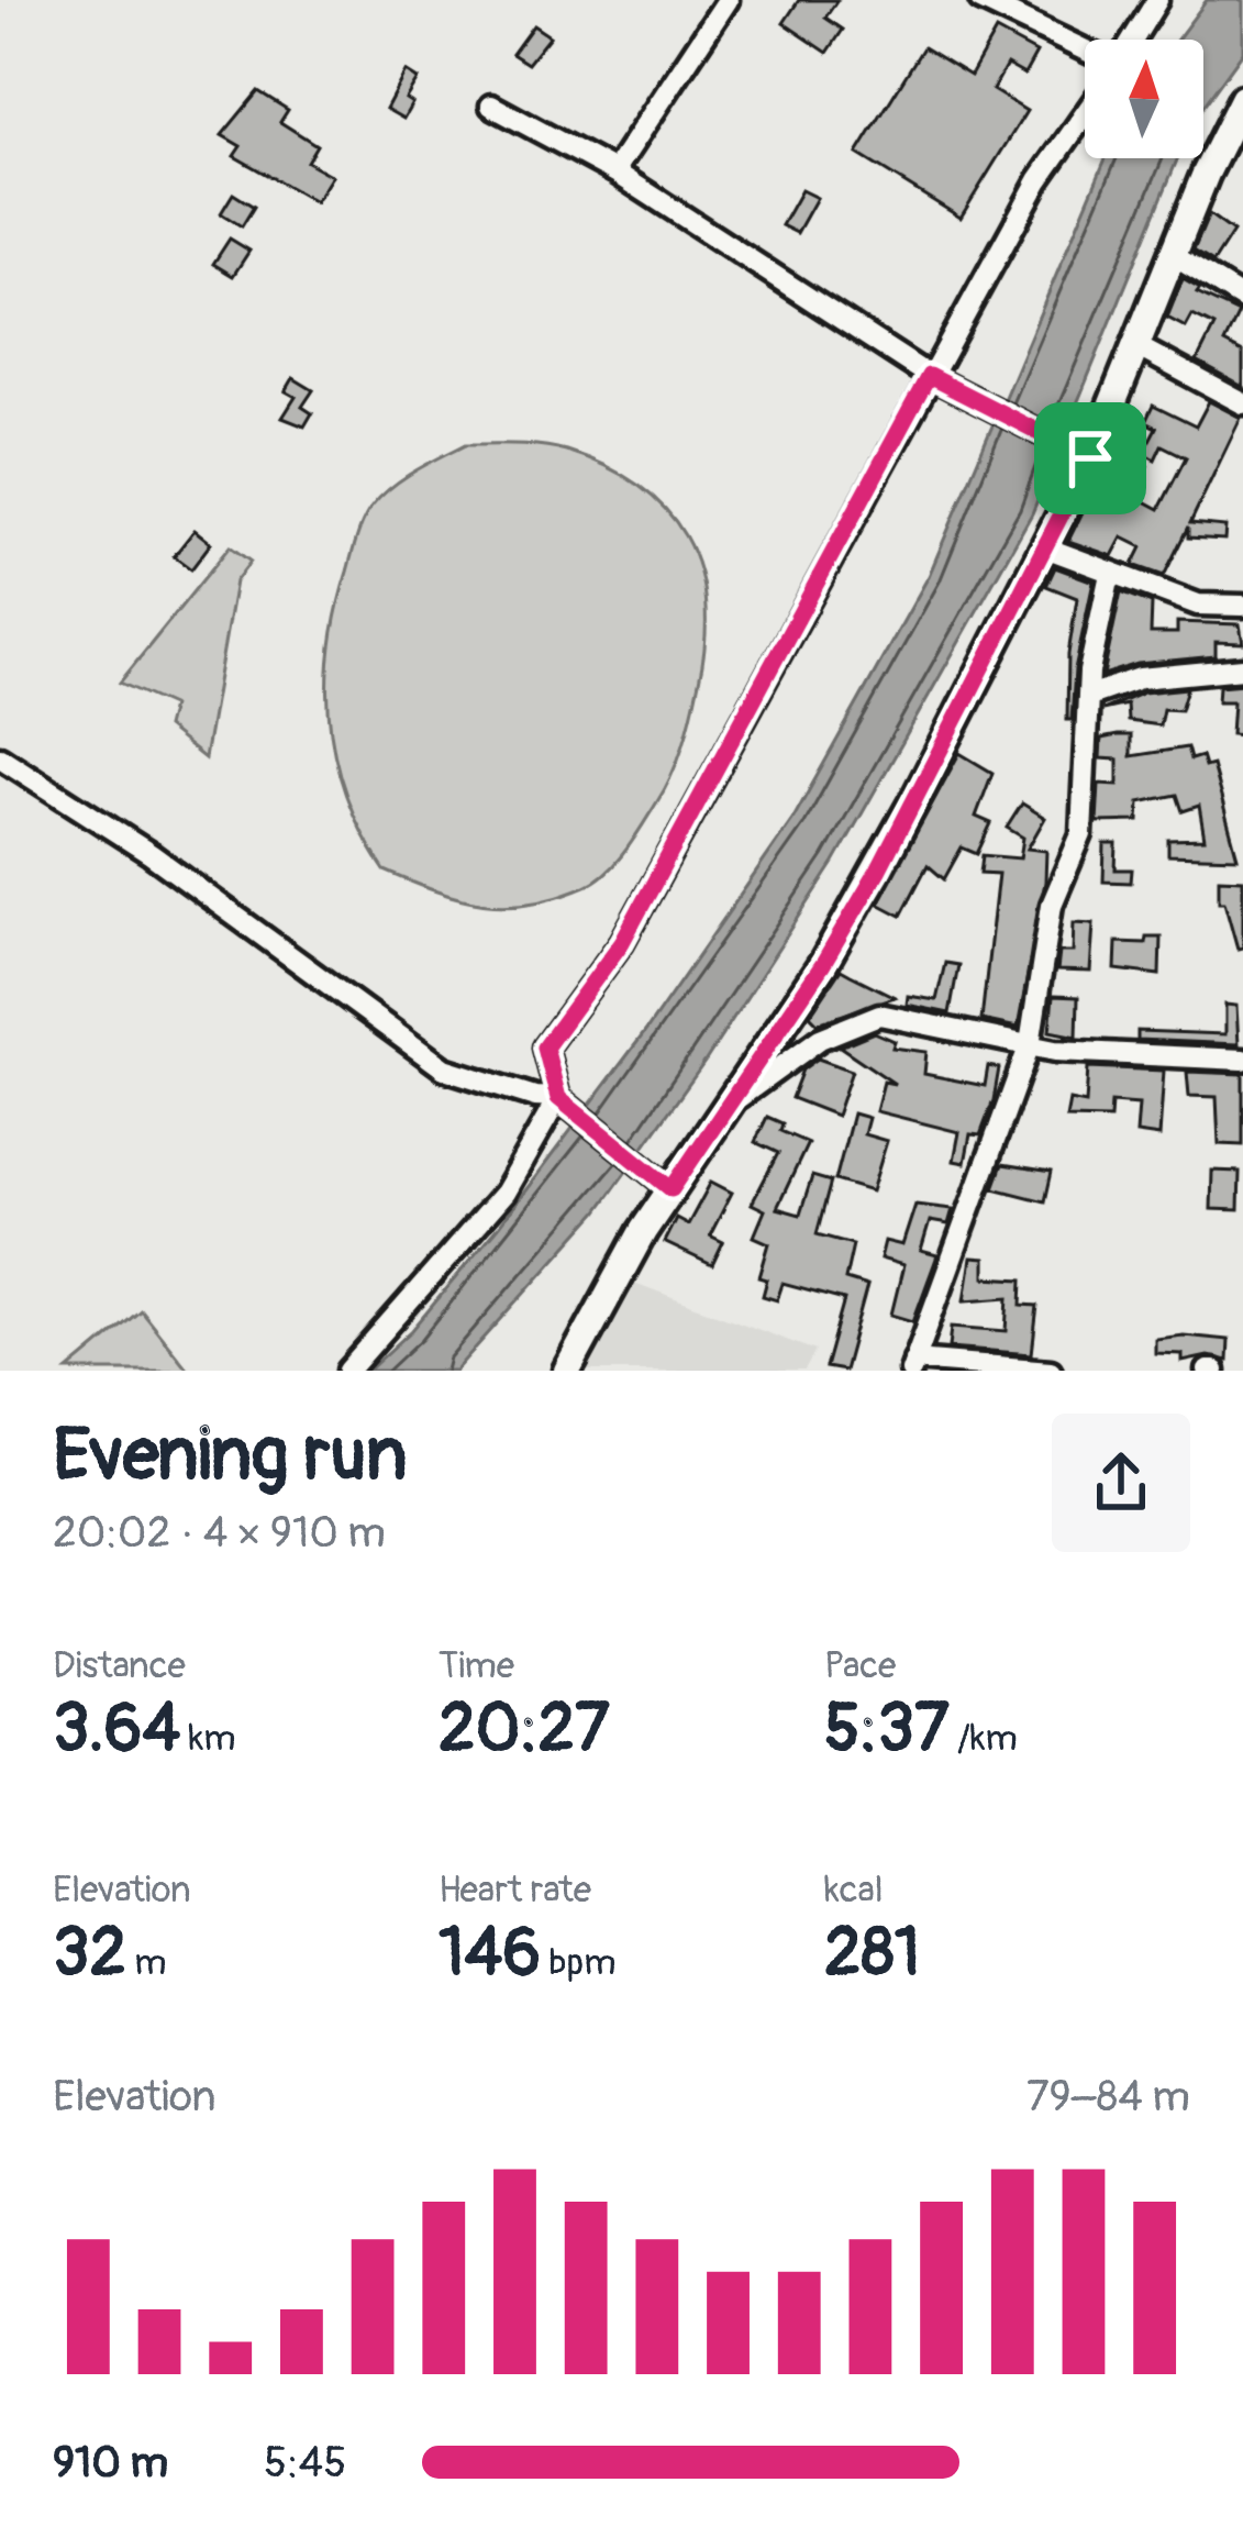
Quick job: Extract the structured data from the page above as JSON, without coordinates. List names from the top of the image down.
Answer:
{
  "north": "top",
  "page": {
    "heading": ["Evening run", "20:02 · 4 × 910 m"],
    "stats": [
      ["Distance", "3.64 km"],
      ["Time", "20:27"],
      ["Pace", "5:37 /km"],
      ["Elevation", "32 m"],
      ["Heart rate", "146 bpm"],
      ["kcal", "281"]
    ],
    "chart": ["Elevation", "79–84 m"],
    "list": [
      {
        "name": "910 m",
        "note": "5:45"
      }
    ]
  }
}
